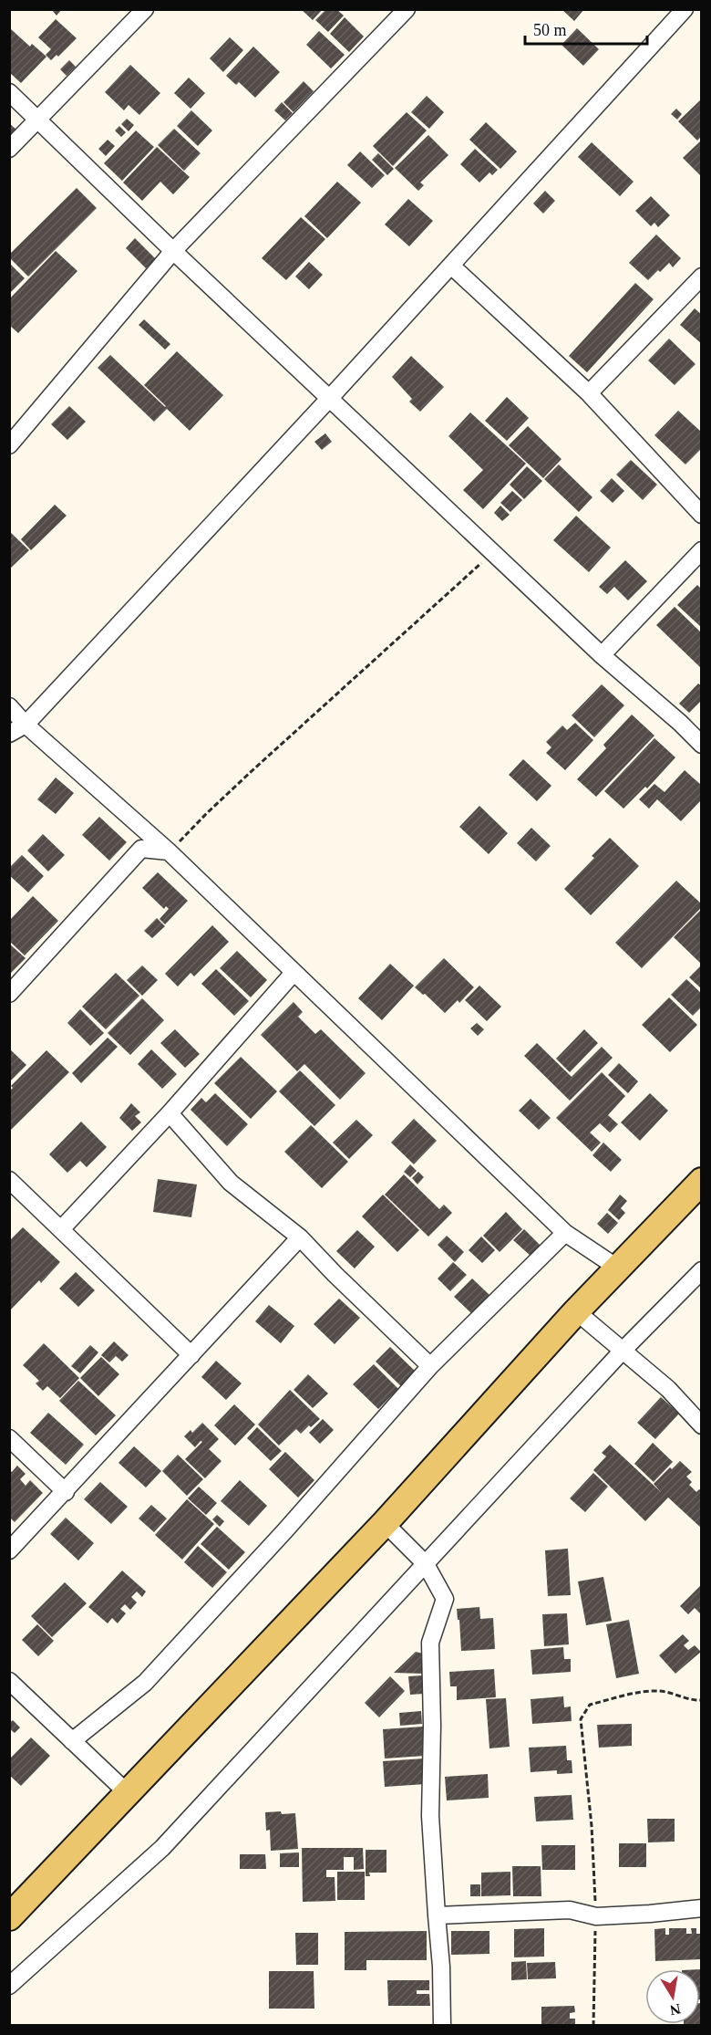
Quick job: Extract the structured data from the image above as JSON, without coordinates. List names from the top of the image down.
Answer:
{
  "scale_bar": "50 m",
  "north": "bottom"
}
